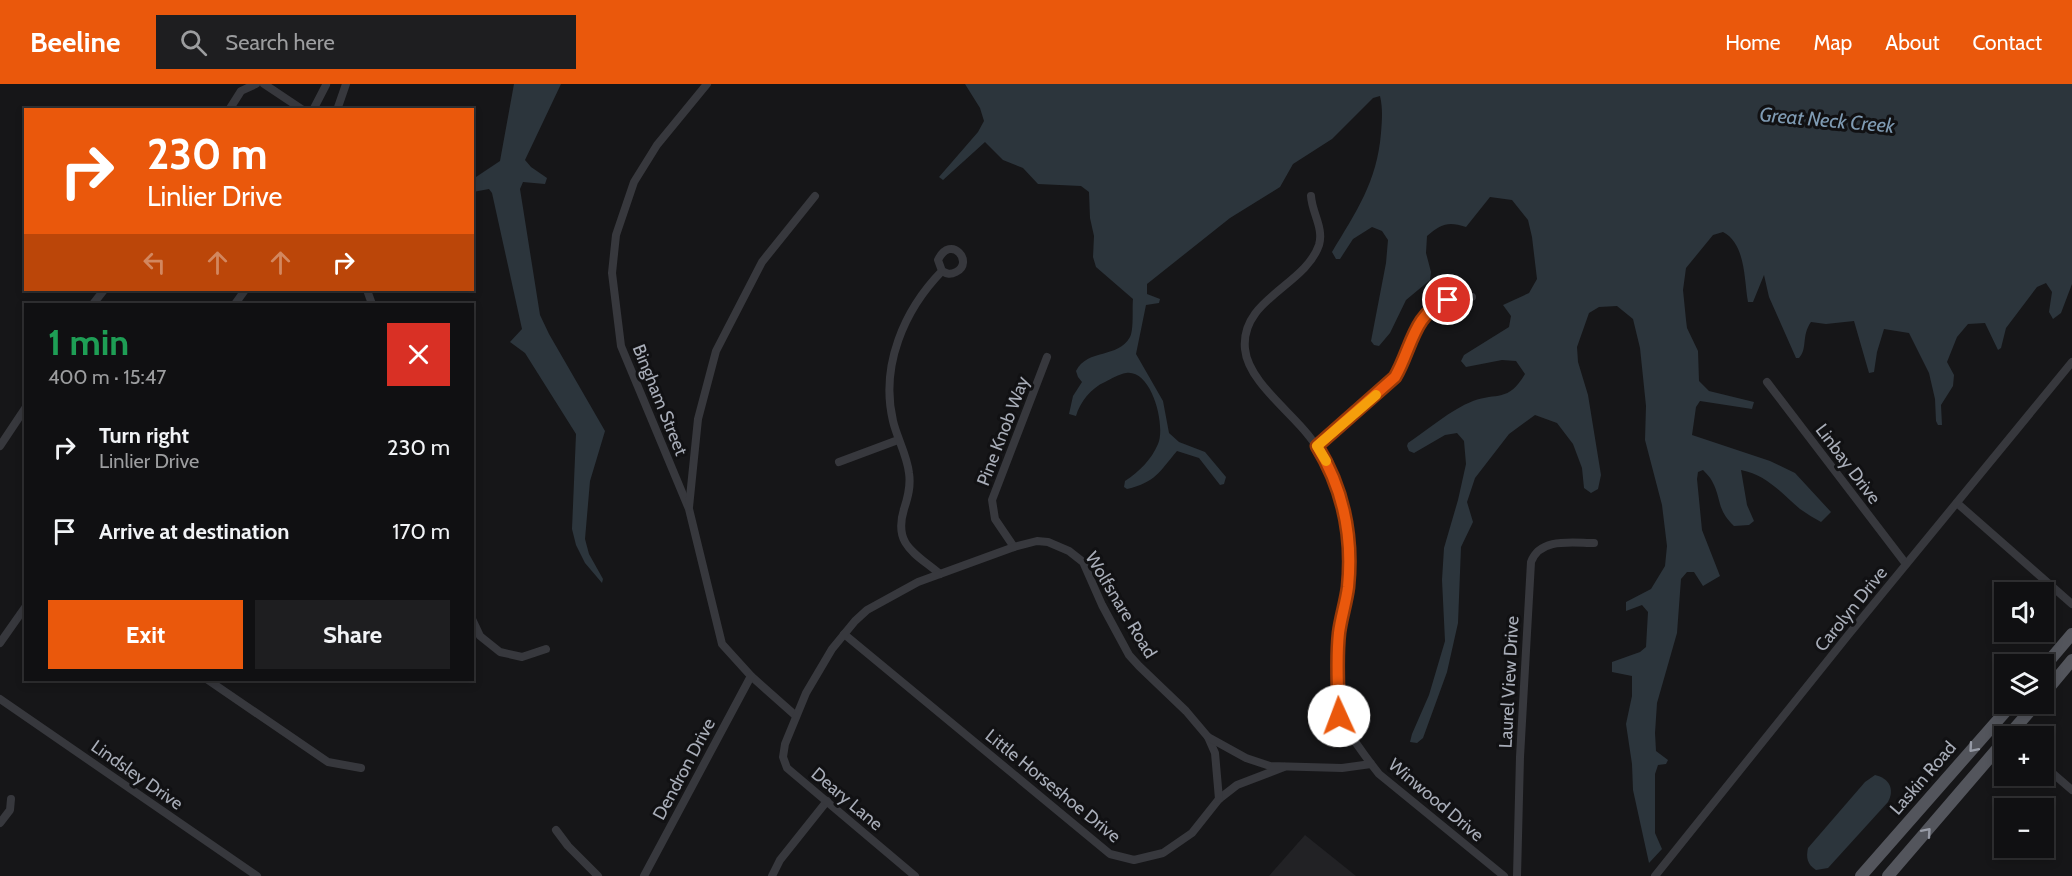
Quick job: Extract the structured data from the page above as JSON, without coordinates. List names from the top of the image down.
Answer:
{
  "streets": {
    "main road": ["Laskin Road"],
    "street": [
      "Bingham Street",
      "Pine Knob Way",
      "Linbay Drive",
      "Wolfsnare Road",
      "Carolyn Drive",
      "Laurel View Drive",
      "Dendron Drive",
      "Lindsley Drive",
      "Little Horseshoe Drive",
      "Deary Lane",
      "Winwood Drive"
    ]
  },
  "crossings": [
    ["Bingham Street", "Wolfsnare Road"],
    ["Bingham Street", "Dendron Drive"],
    ["Pine Knob Way", "Wolfsnare Road"],
    ["Linbay Drive", "Carolyn Drive"],
    ["Wolfsnare Road", "Little Horseshoe Drive"],
    ["Wolfsnare Road", "Deary Lane"],
    ["Wolfsnare Road", "Winwood Drive"]
  ],
  "water": ["Great Neck Creek"],
  "page": {
    "header": "Beeline",
    "search": "Search here",
    "nav": [
      "Home",
      "Map",
      "About",
      "Contact"
    ],
    "turn": ["230 m", "Linlier Drive"],
    "heading": ["1 min", "400 m · 15:47"],
    "list": [
      {
        "name": "Turn right",
        "note": "Linlier Drive",
        "value": "230 m"
      },
      {
        "name": "Arrive at destination",
        "value": "170 m"
      }
    ],
    "map_buttons": ["+", "−"],
    "buttons": ["Exit", "Share"]
  }
}
